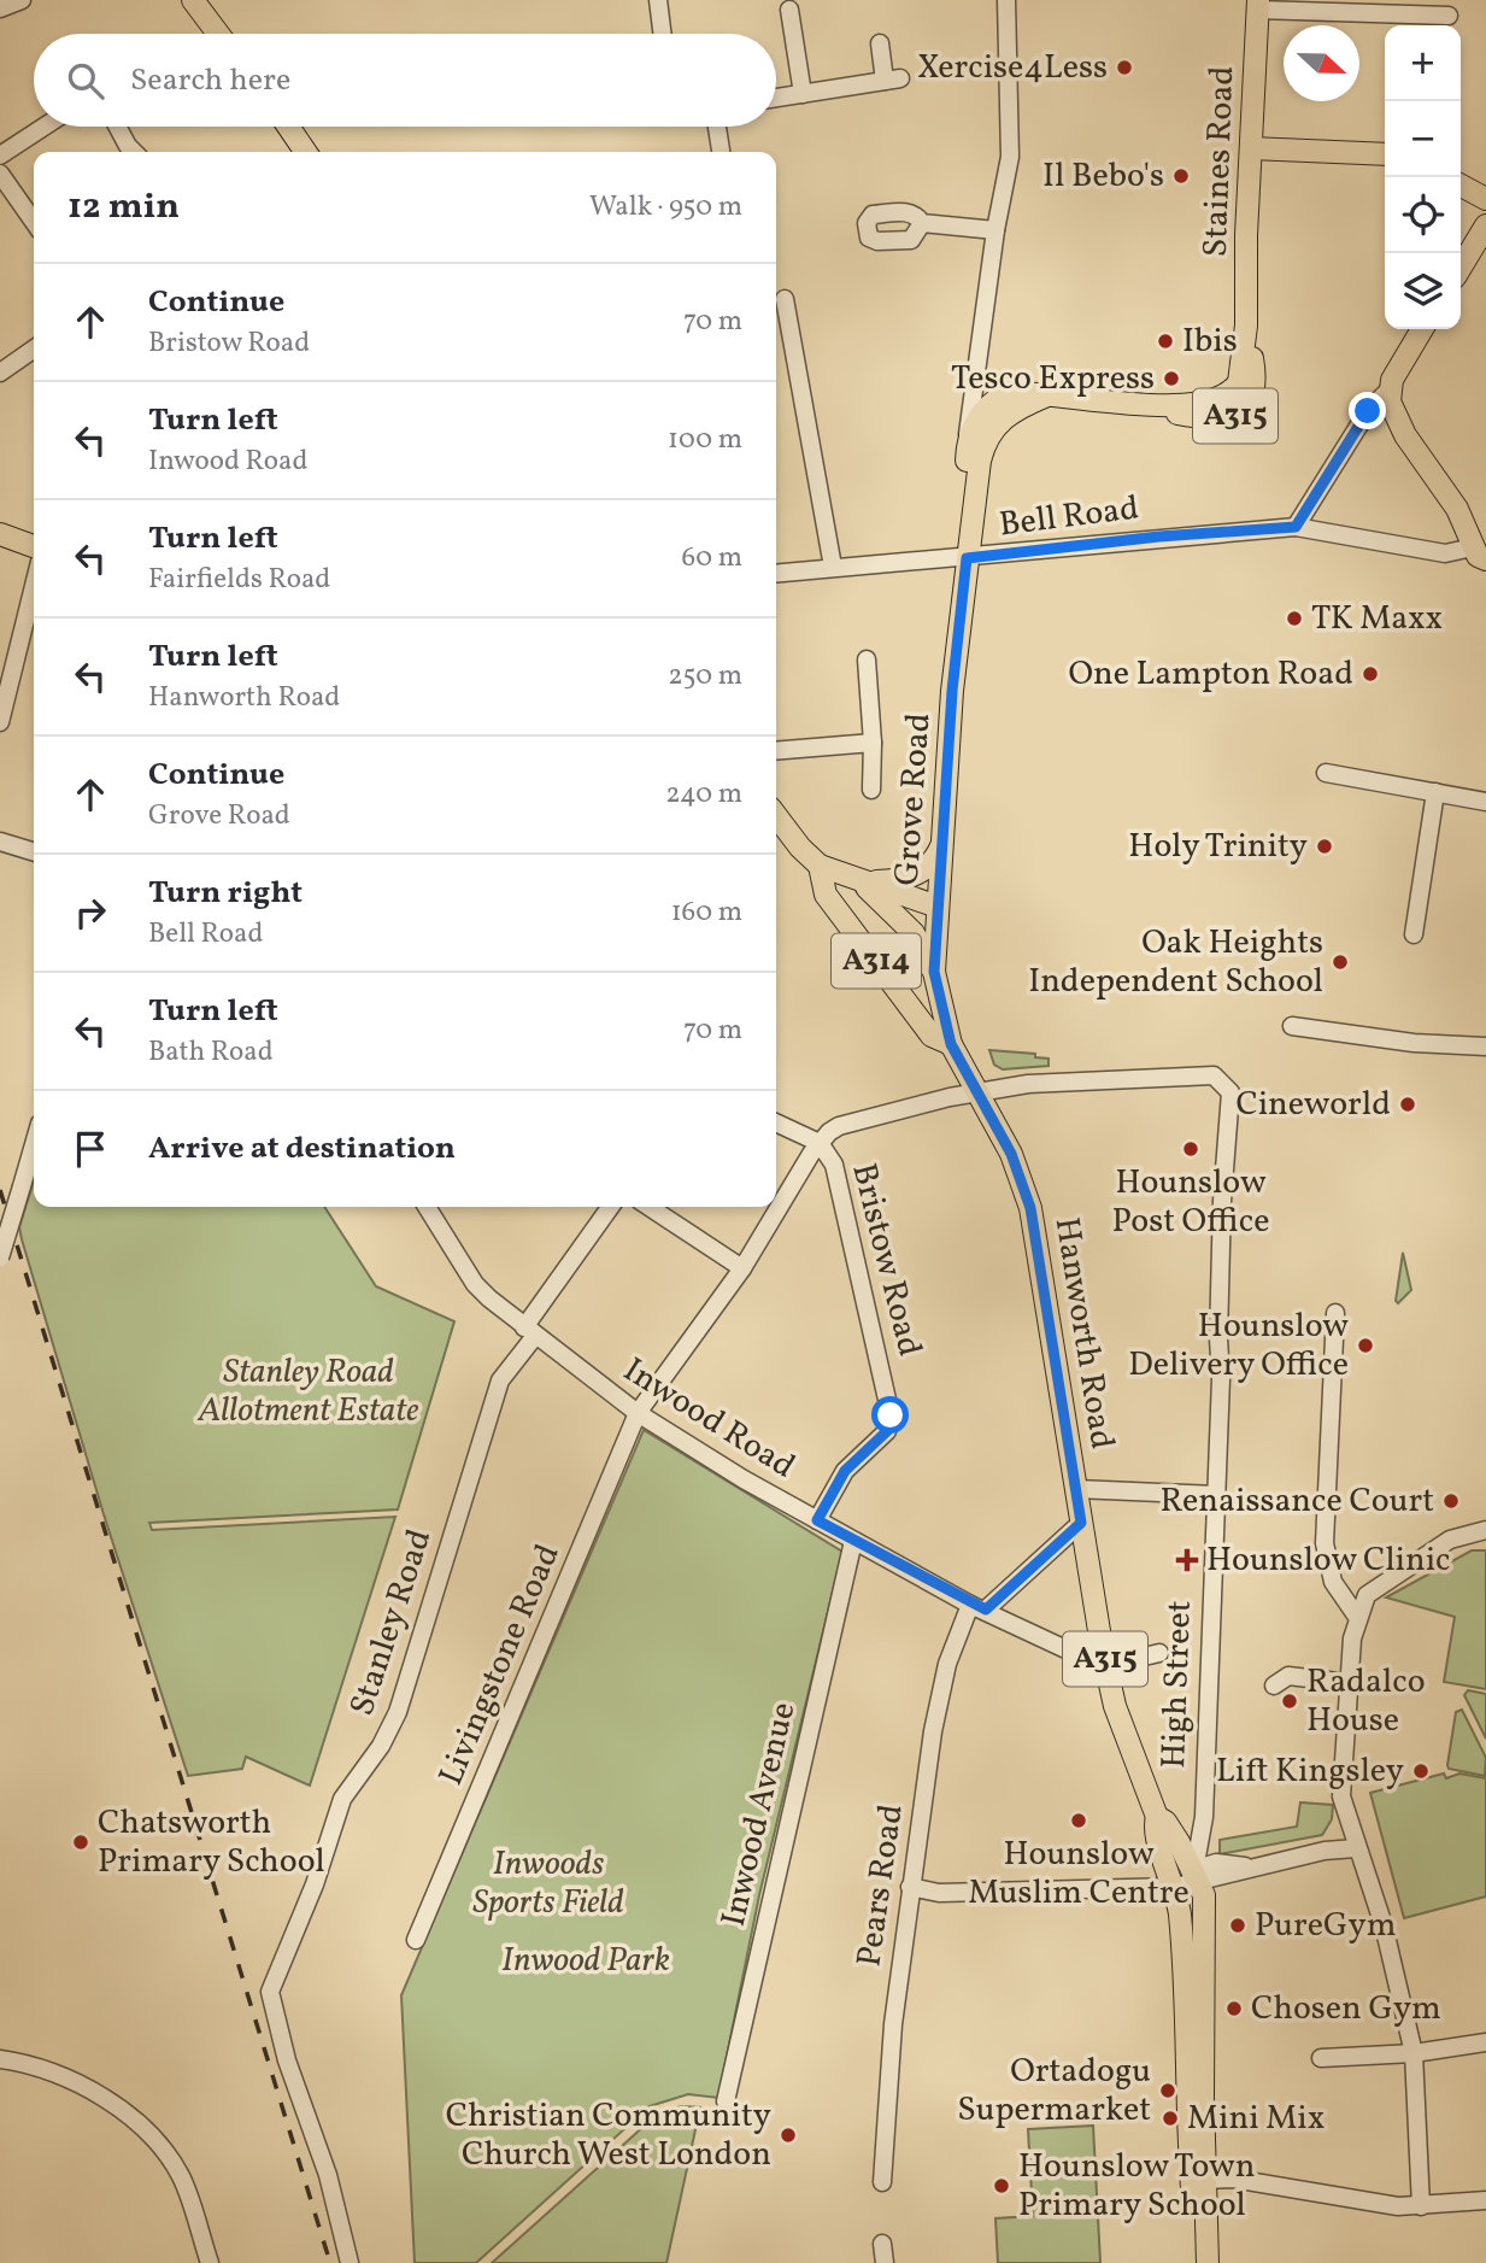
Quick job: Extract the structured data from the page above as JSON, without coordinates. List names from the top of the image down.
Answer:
{
  "streets": {
    "main road": [
      "Staines Road",
      "A315",
      "Grove Road",
      "A314",
      "Hanworth Road",
      "High Street"
    ],
    "street": [
      "Bell Road",
      "Bristow Road",
      "Inwood Road",
      "Stanley Road",
      "Livingstone Road",
      "Inwood Avenue",
      "Pears Road"
    ]
  },
  "crossings": [
    ["Staines Road", "Bell Road"],
    ["Staines Road", "Grove Road"],
    ["Bell Road", "Grove Road"],
    ["Grove Road", "Hanworth Road"],
    ["Bristow Road", "Inwood Road"],
    ["Bristow Road", "Livingstone Road"],
    ["Bristow Road", "High Street"],
    ["Hanworth Road", "Inwood Road"],
    ["Hanworth Road", "High Street"],
    ["Inwood Road", "Stanley Road"],
    ["Inwood Road", "Livingstone Road"],
    ["Inwood Road", "Inwood Avenue"],
    ["Inwood Road", "Pears Road"],
    ["Livingstone Road", "High Street"]
  ],
  "parks": ["Stanley Road Allotment Estate", "Inwoods Sports Field", "Inwood Park"],
  "places": {
    "other": [
      "Xercise4Less",
      "Il Bebo's",
      "Ibis",
      "Tesco Express",
      "TK Maxx",
      "One Lampton Road",
      "Holy Trinity",
      "Oak Heights Independent School",
      "Cineworld",
      "Hounslow Post Office",
      "Hounslow Delivery Office",
      "Renaissance Court",
      "Radalco House",
      "Lift Kingsley",
      "Hounslow Muslim Centre",
      "Chatsworth Primary School",
      "PureGym",
      "Chosen Gym",
      "Ortadogu Supermarket",
      "Mini Mix",
      "Christian Community Church West London",
      "Hounslow Town Primary School"
    ],
    "health": ["Hounslow Clinic"]
  },
  "north": "right",
  "page": {
    "map_buttons": ["+", "−"],
    "search": "Search here",
    "heading": ["12 min", "Walk · 950 m"],
    "list": [
      ["Continue", "Bristow Road", "70 m"],
      ["Turn left", "Inwood Road", "100 m"],
      ["Turn left", "Fairfields Road", "60 m"],
      ["Turn left", "Hanworth Road", "250 m"],
      ["Continue", "Grove Road", "240 m"],
      ["Turn right", "Bell Road", "160 m"],
      ["Turn left", "Bath Road", "70 m"],
      "Arrive at destination"
    ]
  }
}
